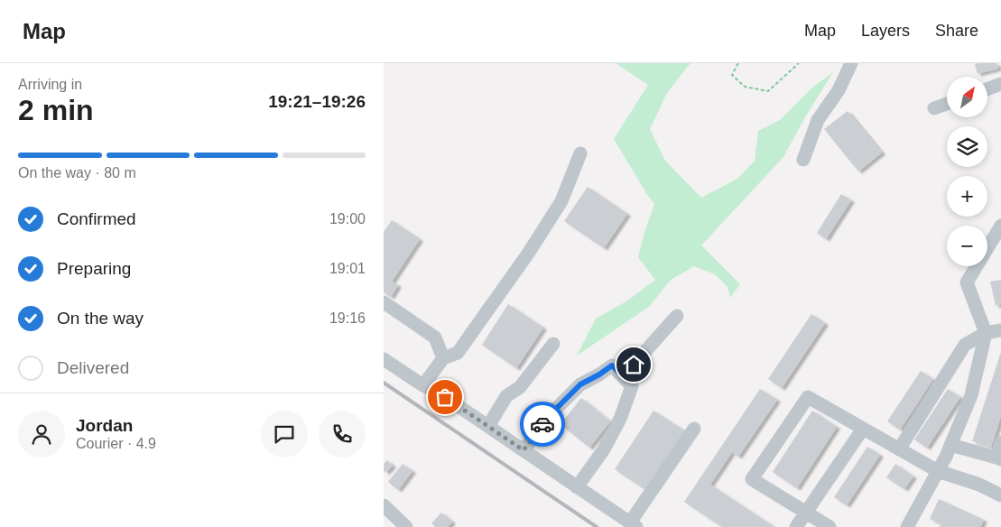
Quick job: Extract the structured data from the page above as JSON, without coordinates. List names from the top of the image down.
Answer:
{
  "north": "top right",
  "page": {
    "header": "Map",
    "nav": ["Map", "Layers", "Share"],
    "heading": ["2 min", "Arriving in", "19:21–19:26"],
    "panel": ["Jordan", "Courier · 4.9"],
    "map_buttons": ["+", "−"],
    "bar": "On the way · 80 m",
    "list": [
      ["Confirmed", "19:00"],
      ["Preparing", "19:01"],
      ["On the way", "19:16"],
      "Delivered"
    ]
  }
}
